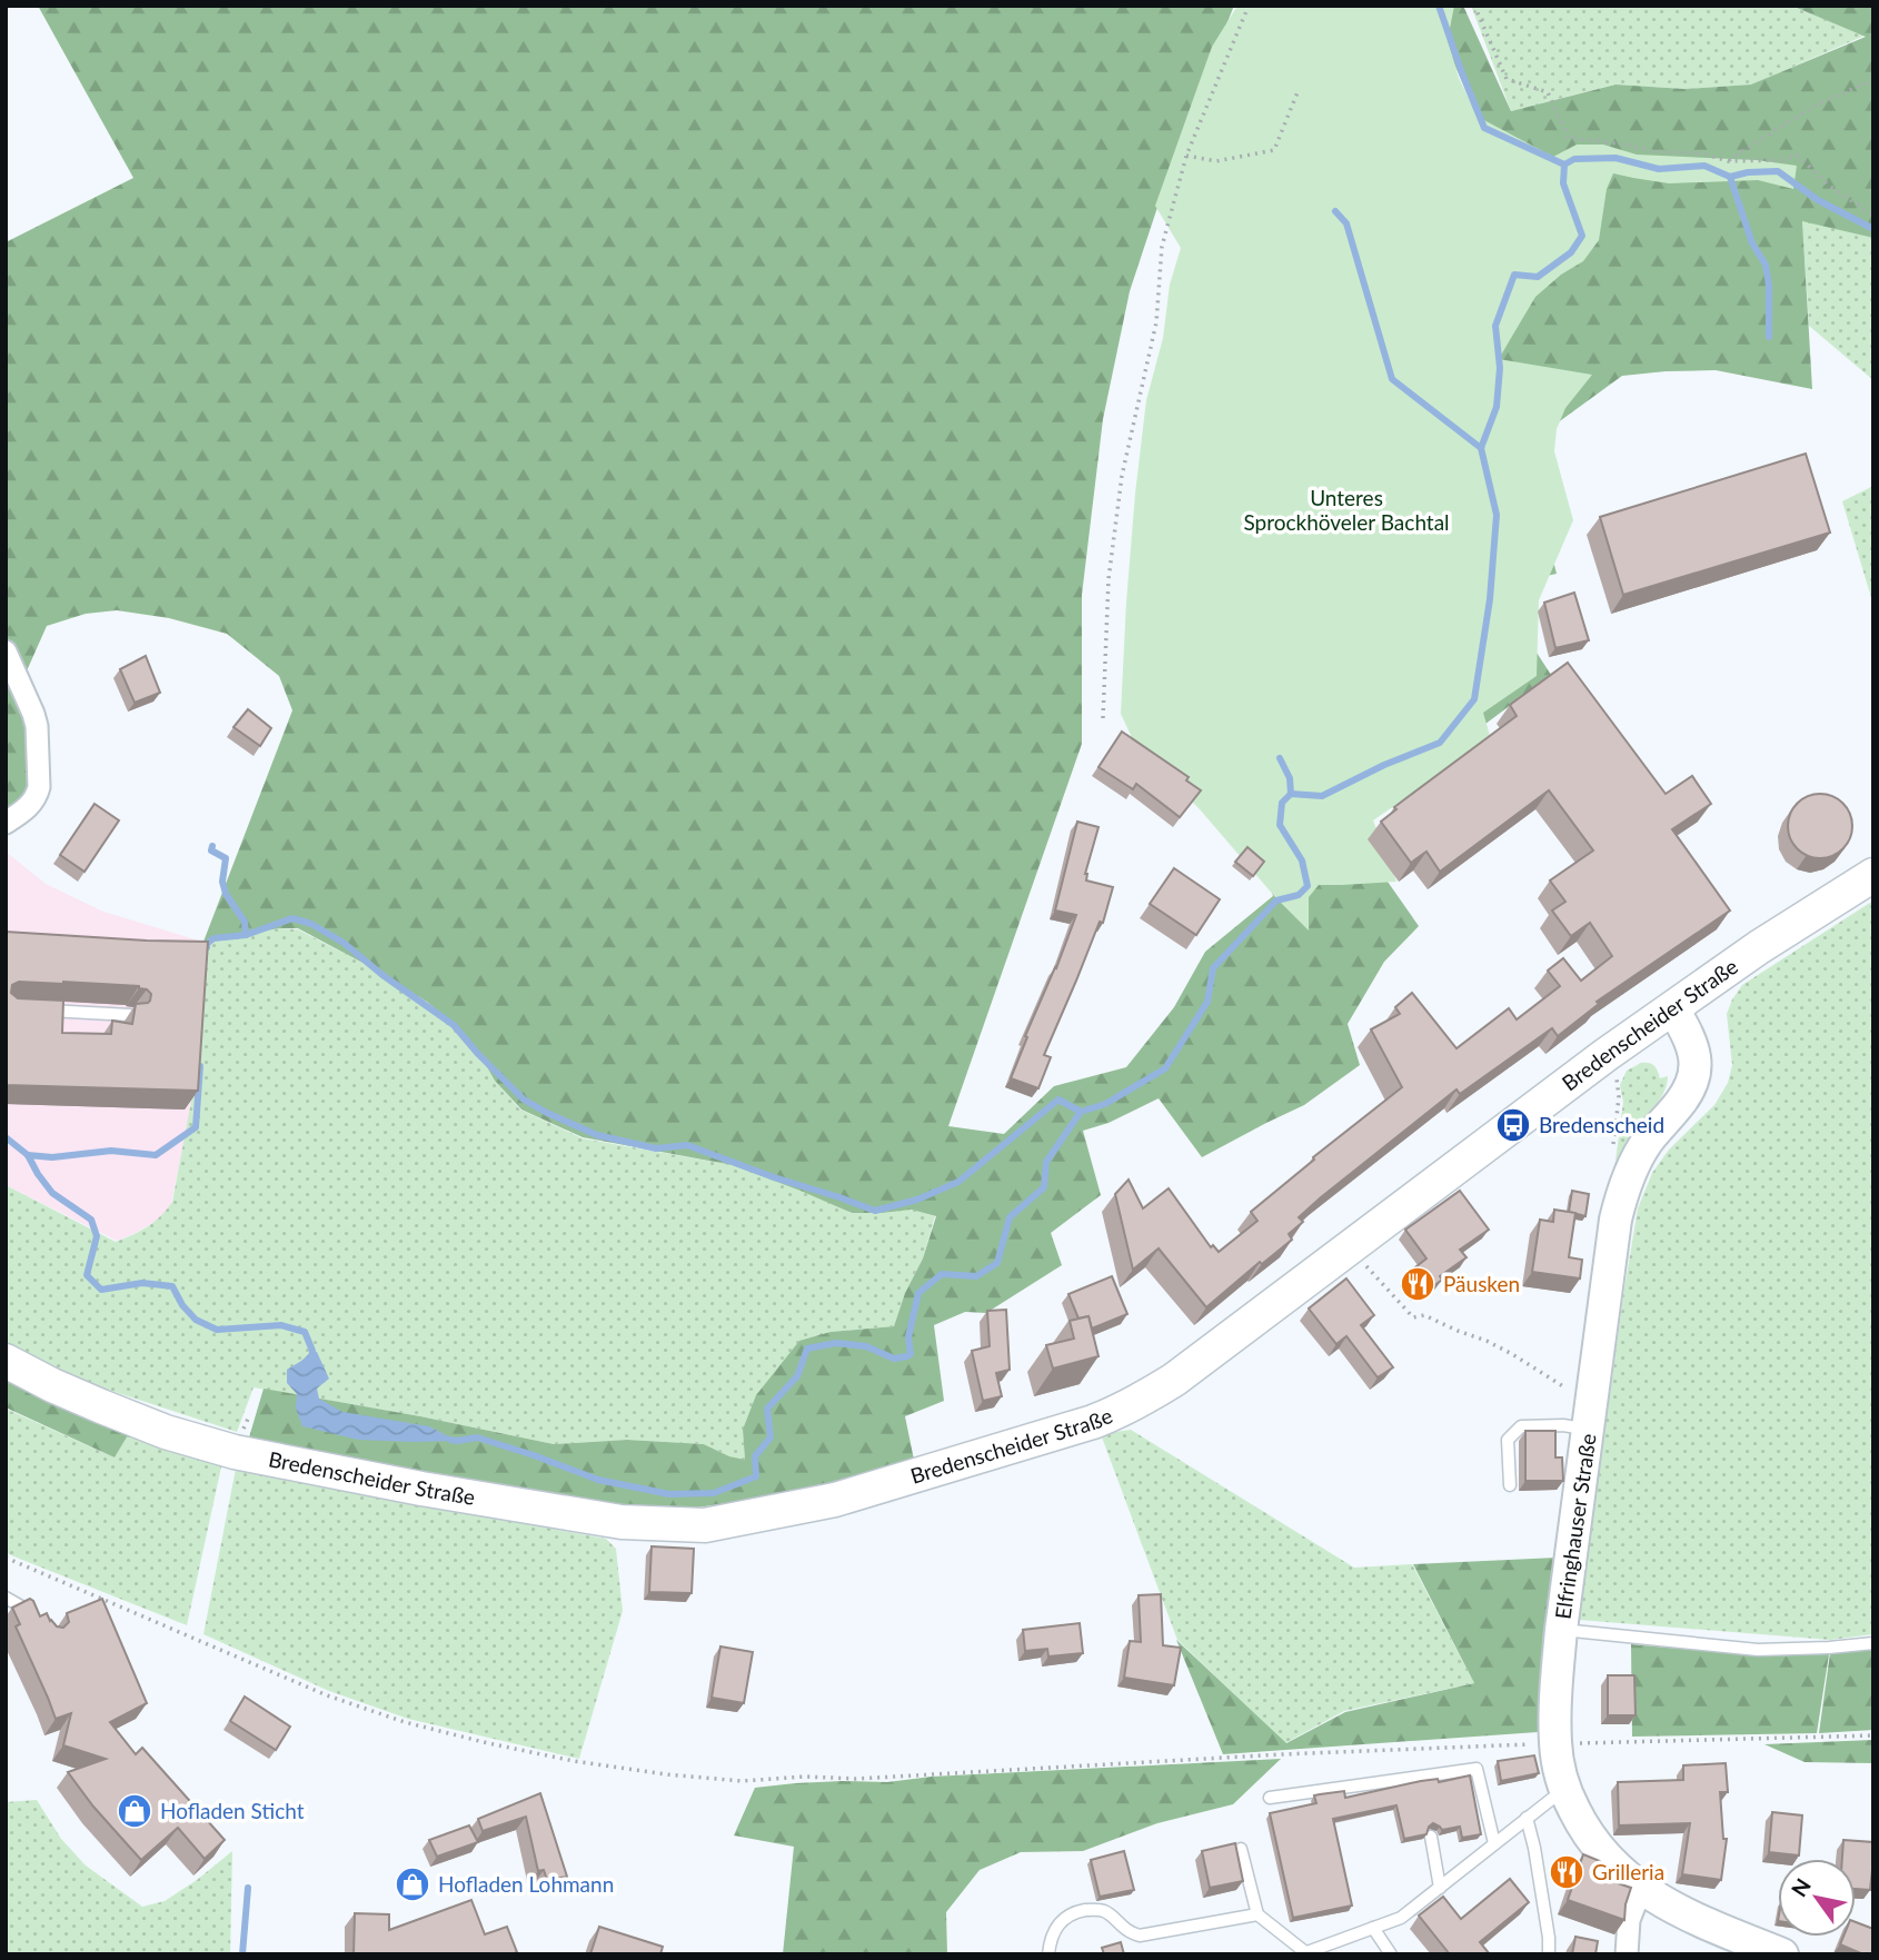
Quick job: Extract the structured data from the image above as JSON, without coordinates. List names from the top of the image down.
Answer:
{
  "streets": {
    "main road": ["Bredenscheider Straße", "Elfringhauser Straße"]
  },
  "crossings": [
    ["Bredenscheider Straße", "Elfringhauser Straße"]
  ],
  "parks": ["Unteres Sprockhöveler Bachtal"],
  "places": {
    "bus stop": ["Bredenscheid"],
    "restaurant": ["Päusken", "Grilleria"],
    "shop": ["Hofladen Sticht", "Hofladen Lohmann"]
  },
  "north": "top left"
}
